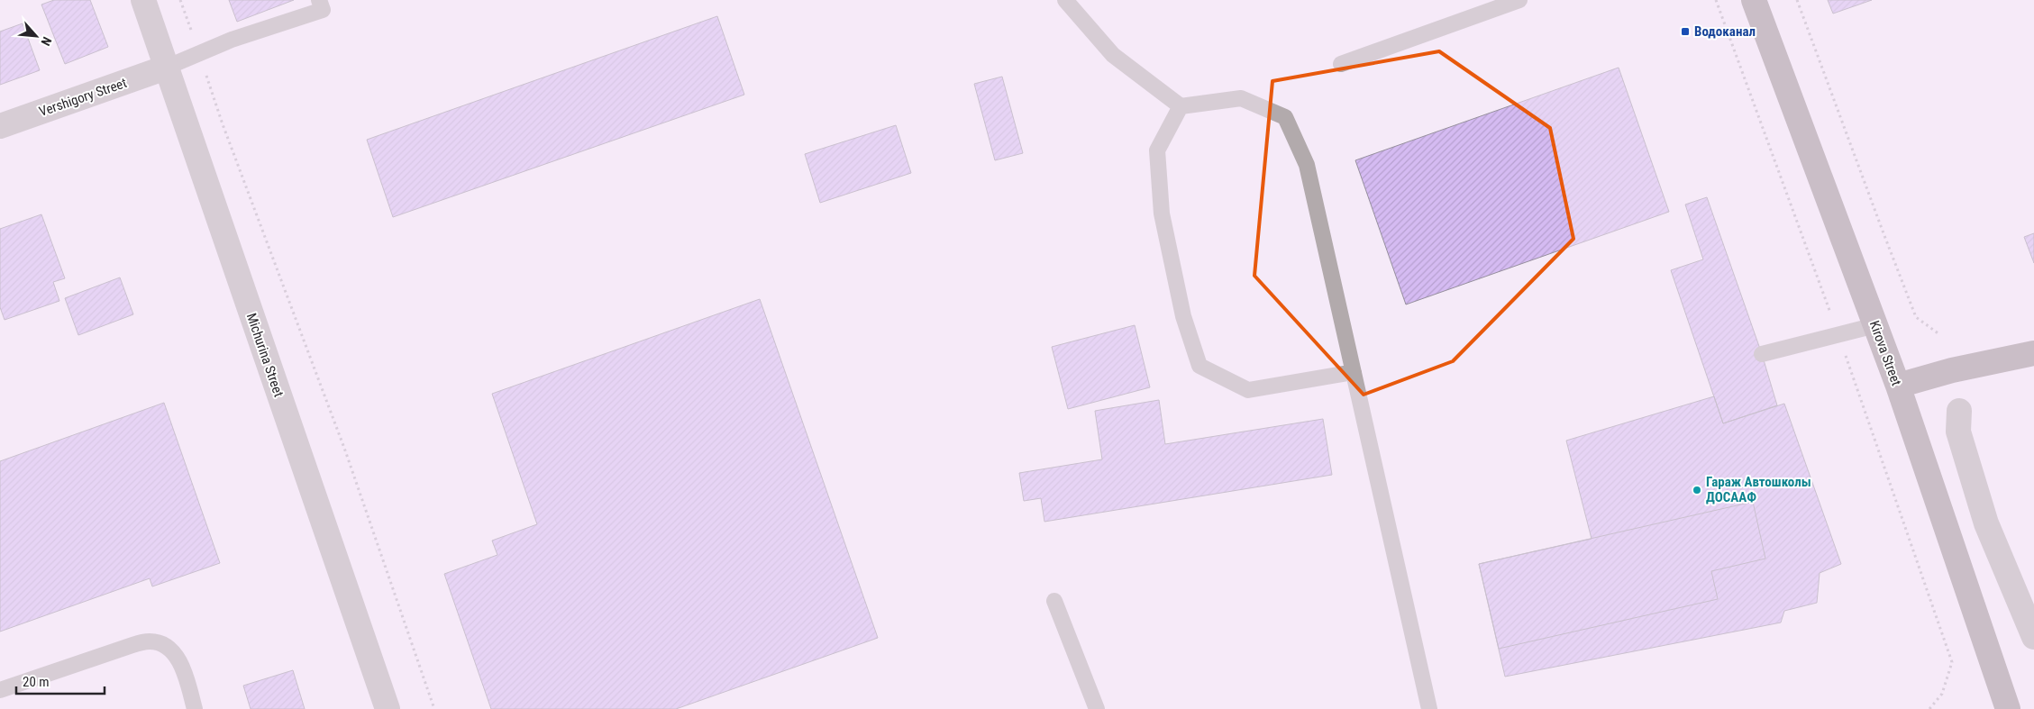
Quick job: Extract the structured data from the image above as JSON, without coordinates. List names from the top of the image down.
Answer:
{
  "streets": {
    "main road": ["Kirova Street"],
    "street": ["Vershigory Street", "Michurina Street"]
  },
  "crossings": [
    ["Vershigory Street", "Michurina Street"]
  ],
  "places": {
    "transit": ["Водоканал"],
    "other": ["Гараж Автошколы ДОСААФ"]
  },
  "scale_bar": "20 m",
  "north": "bottom right"
}
